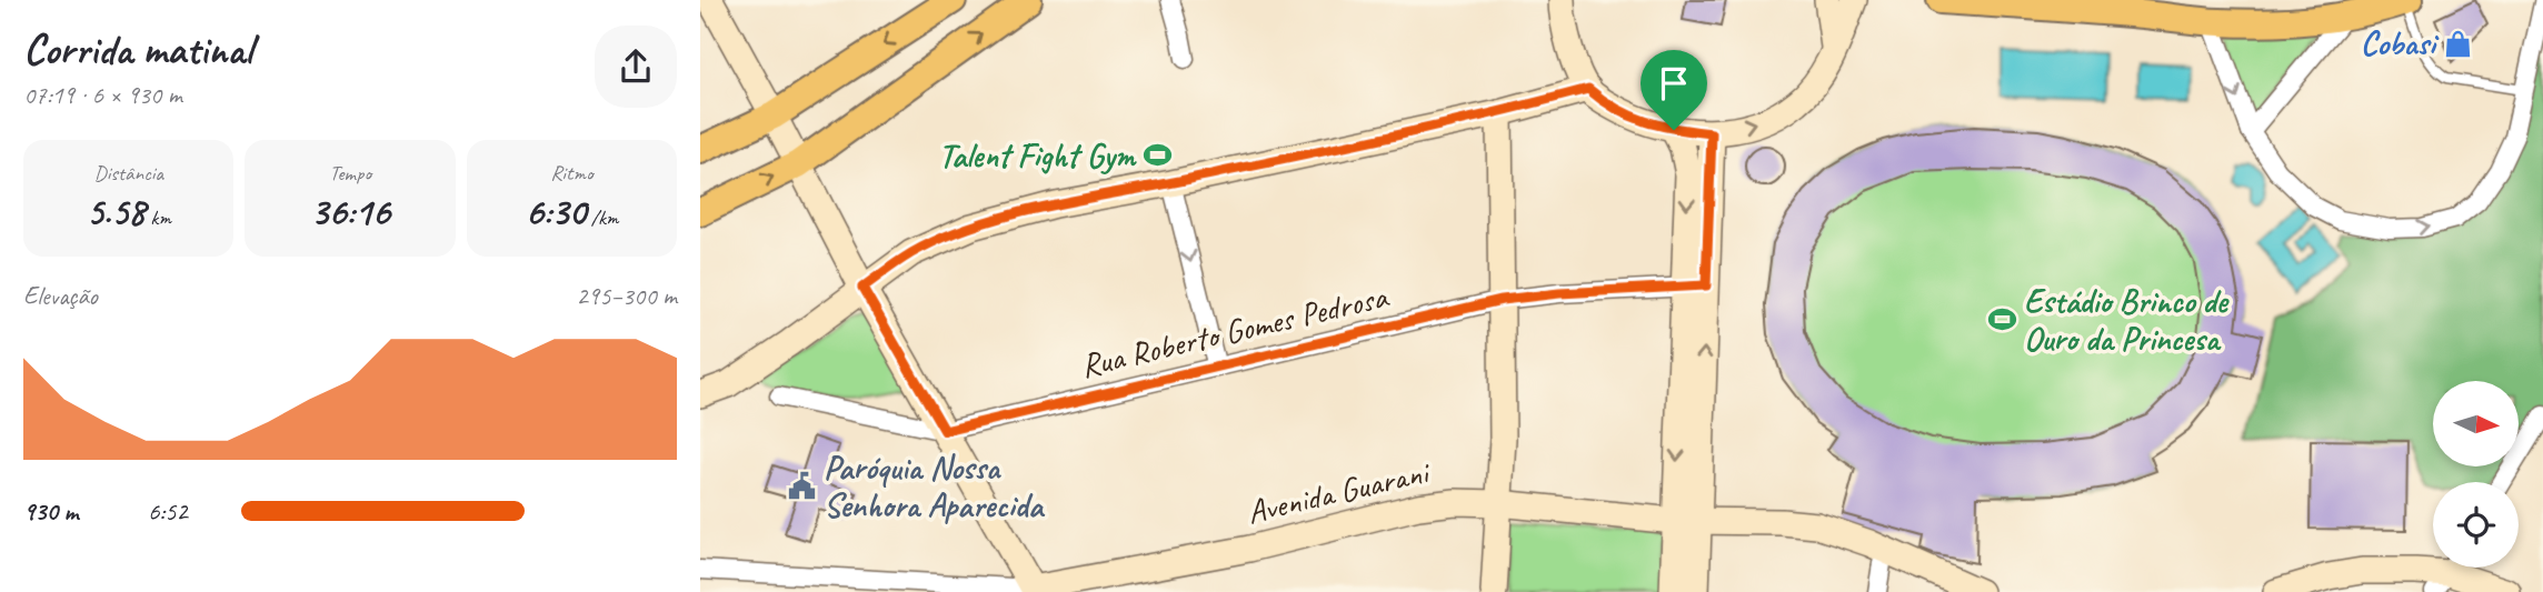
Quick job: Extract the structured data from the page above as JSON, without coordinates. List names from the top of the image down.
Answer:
{
  "streets": {
    "street": ["Rua Roberto Gomes Pedrosa", "Avenida Guarani"]
  },
  "places": {
    "shop": ["Cobasi"],
    "sports": ["Talent Fight Gym", "Estádio Brinco de Ouro da Princesa"],
    "public building": ["Paróquia Nossa Senhora Aparecida"]
  },
  "north": "right",
  "page": {
    "heading": ["Corrida matinal", "07:19 · 6 × 930 m"],
    "stats": [
      ["Distância", "5.58 km"],
      ["Tempo", "36:16"],
      ["Ritmo", "6:30 /km"]
    ],
    "chart": ["Elevação", "295–300 m"],
    "list": [
      {
        "name": "930 m",
        "note": "6:52"
      }
    ]
  }
}
